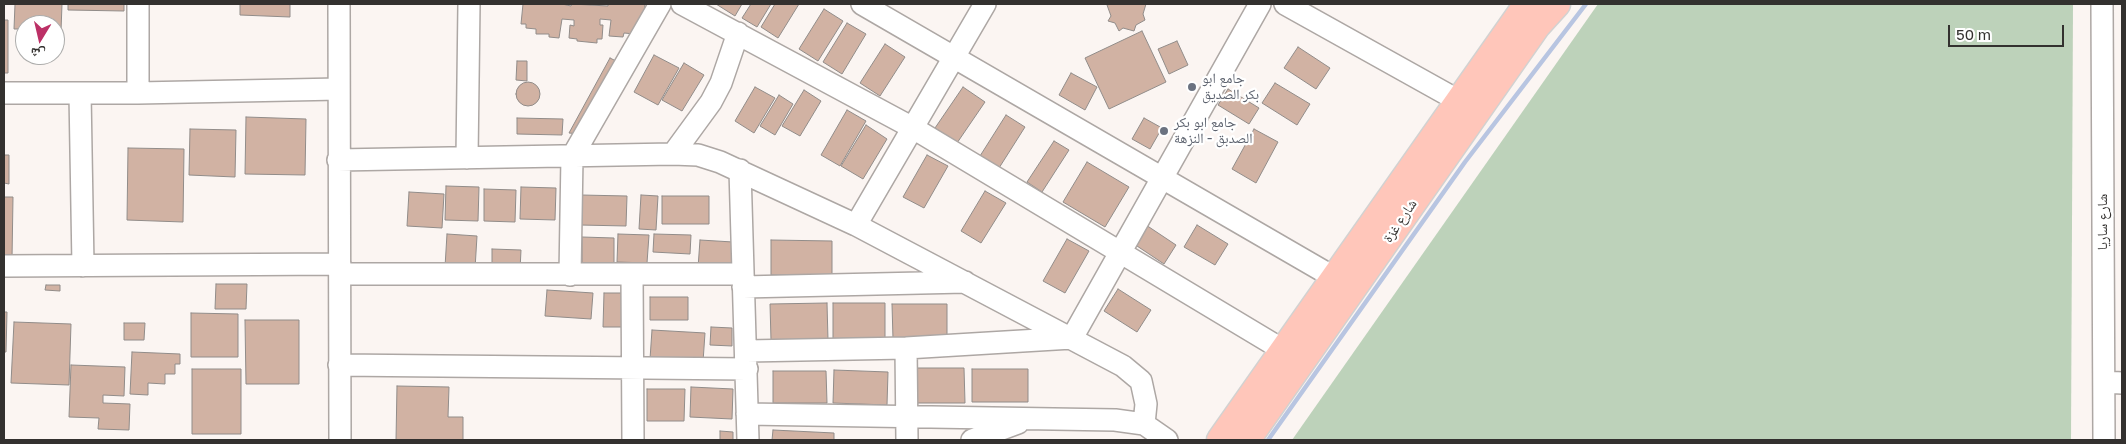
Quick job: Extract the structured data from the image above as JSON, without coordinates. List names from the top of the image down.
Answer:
{
  "streets": {
    "main road": ["شارع غزة"],
    "street": ["شارع ساريا"]
  },
  "places": ["جامع ابو بكر الصديق", "جامع ابو بكر الصدبق - النزهة"],
  "scale_bar": "50 m",
  "north": "bottom"
}
